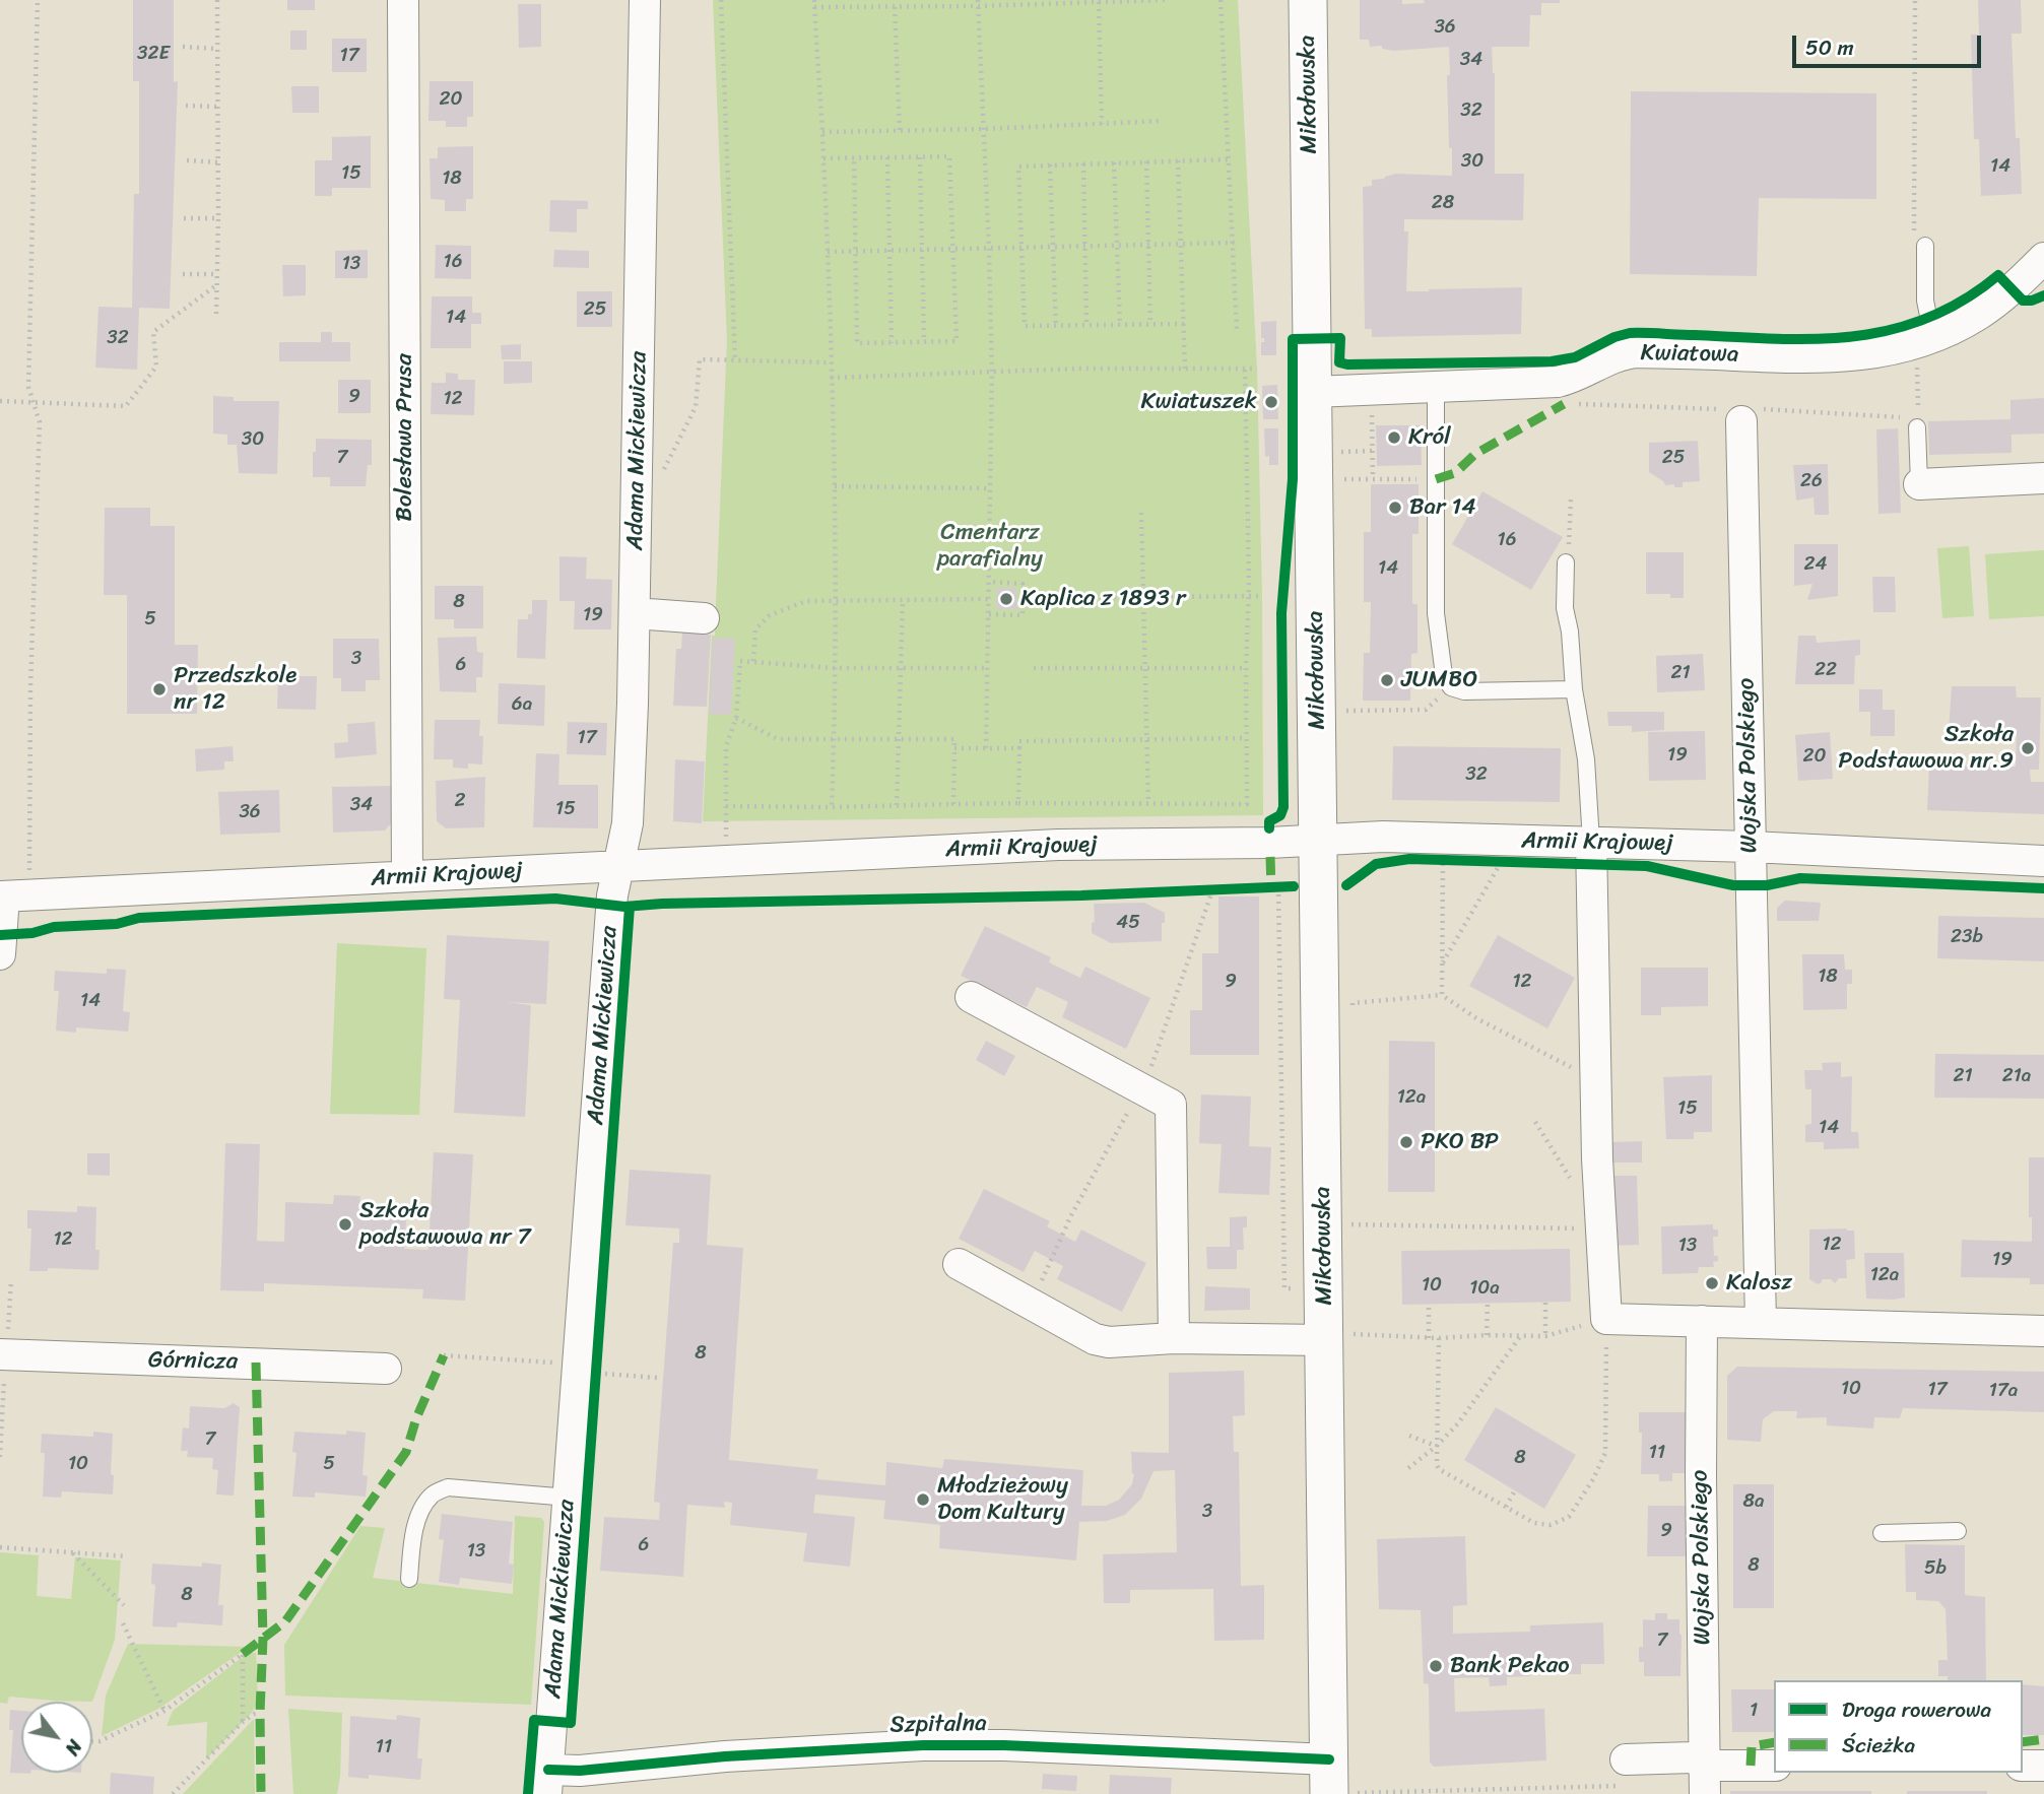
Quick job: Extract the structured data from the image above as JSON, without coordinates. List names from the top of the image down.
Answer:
{
  "streets": {
    "street": [
      "Mikołowska",
      "Kwiatowa",
      "Bolesława Prusa",
      "Adama Mickiewicza",
      "Wojska Polskiego",
      "Armii Krajowej",
      "Górnicza",
      "Szpitalna"
    ]
  },
  "crossings": [
    ["Mikołowska", "Kwiatowa"],
    ["Mikołowska", "Armii Krajowej"],
    ["Mikołowska", "Szpitalna"],
    ["Bolesława Prusa", "Armii Krajowej"],
    ["Adama Mickiewicza", "Armii Krajowej"],
    ["Adama Mickiewicza", "Szpitalna"],
    ["Wojska Polskiego", "Armii Krajowej"]
  ],
  "parks": ["Cmentarz parafialny"],
  "places": [
    "Kwiatuszek",
    "Król",
    "Bar 14",
    "Kaplica z 1893 r",
    "JUMBO",
    "Przedszkole nr 12",
    "Szkoła Podstawowa nr.9",
    "PKO BP",
    "Szkoła podstawowa nr 7",
    "Kalosz",
    "Młodzieżowy Dom Kultury",
    "Bank Pekao"
  ],
  "house_numbers": [
    "36",
    "32E",
    "17",
    "34",
    "20",
    "32",
    "30",
    "14",
    "15",
    "18",
    "28",
    "16",
    "13",
    "25",
    "14",
    "32",
    "9",
    "12",
    "30",
    "7",
    "25",
    "26",
    "16",
    "24",
    "14",
    "8",
    "19",
    "5",
    "3",
    "6",
    "22",
    "21",
    "6a",
    "17",
    "19",
    "20",
    "32",
    "2",
    "34",
    "15",
    "36",
    "45",
    "23b",
    "18",
    "9",
    "12",
    "14",
    "21",
    "21a",
    "12a",
    "15",
    "14",
    "12",
    "12",
    "13",
    "19",
    "12a",
    "10",
    "10a",
    "8",
    "10",
    "17",
    "17a",
    "7",
    "11",
    "8",
    "10",
    "5",
    "8a",
    "3",
    "9",
    "6",
    "13",
    "8",
    "5b",
    "8",
    "7",
    "1",
    "11"
  ],
  "legend": ["Droga rowerowa", "Ścieżka"],
  "scale_bar": "50 m",
  "north": "bottom right"
}
